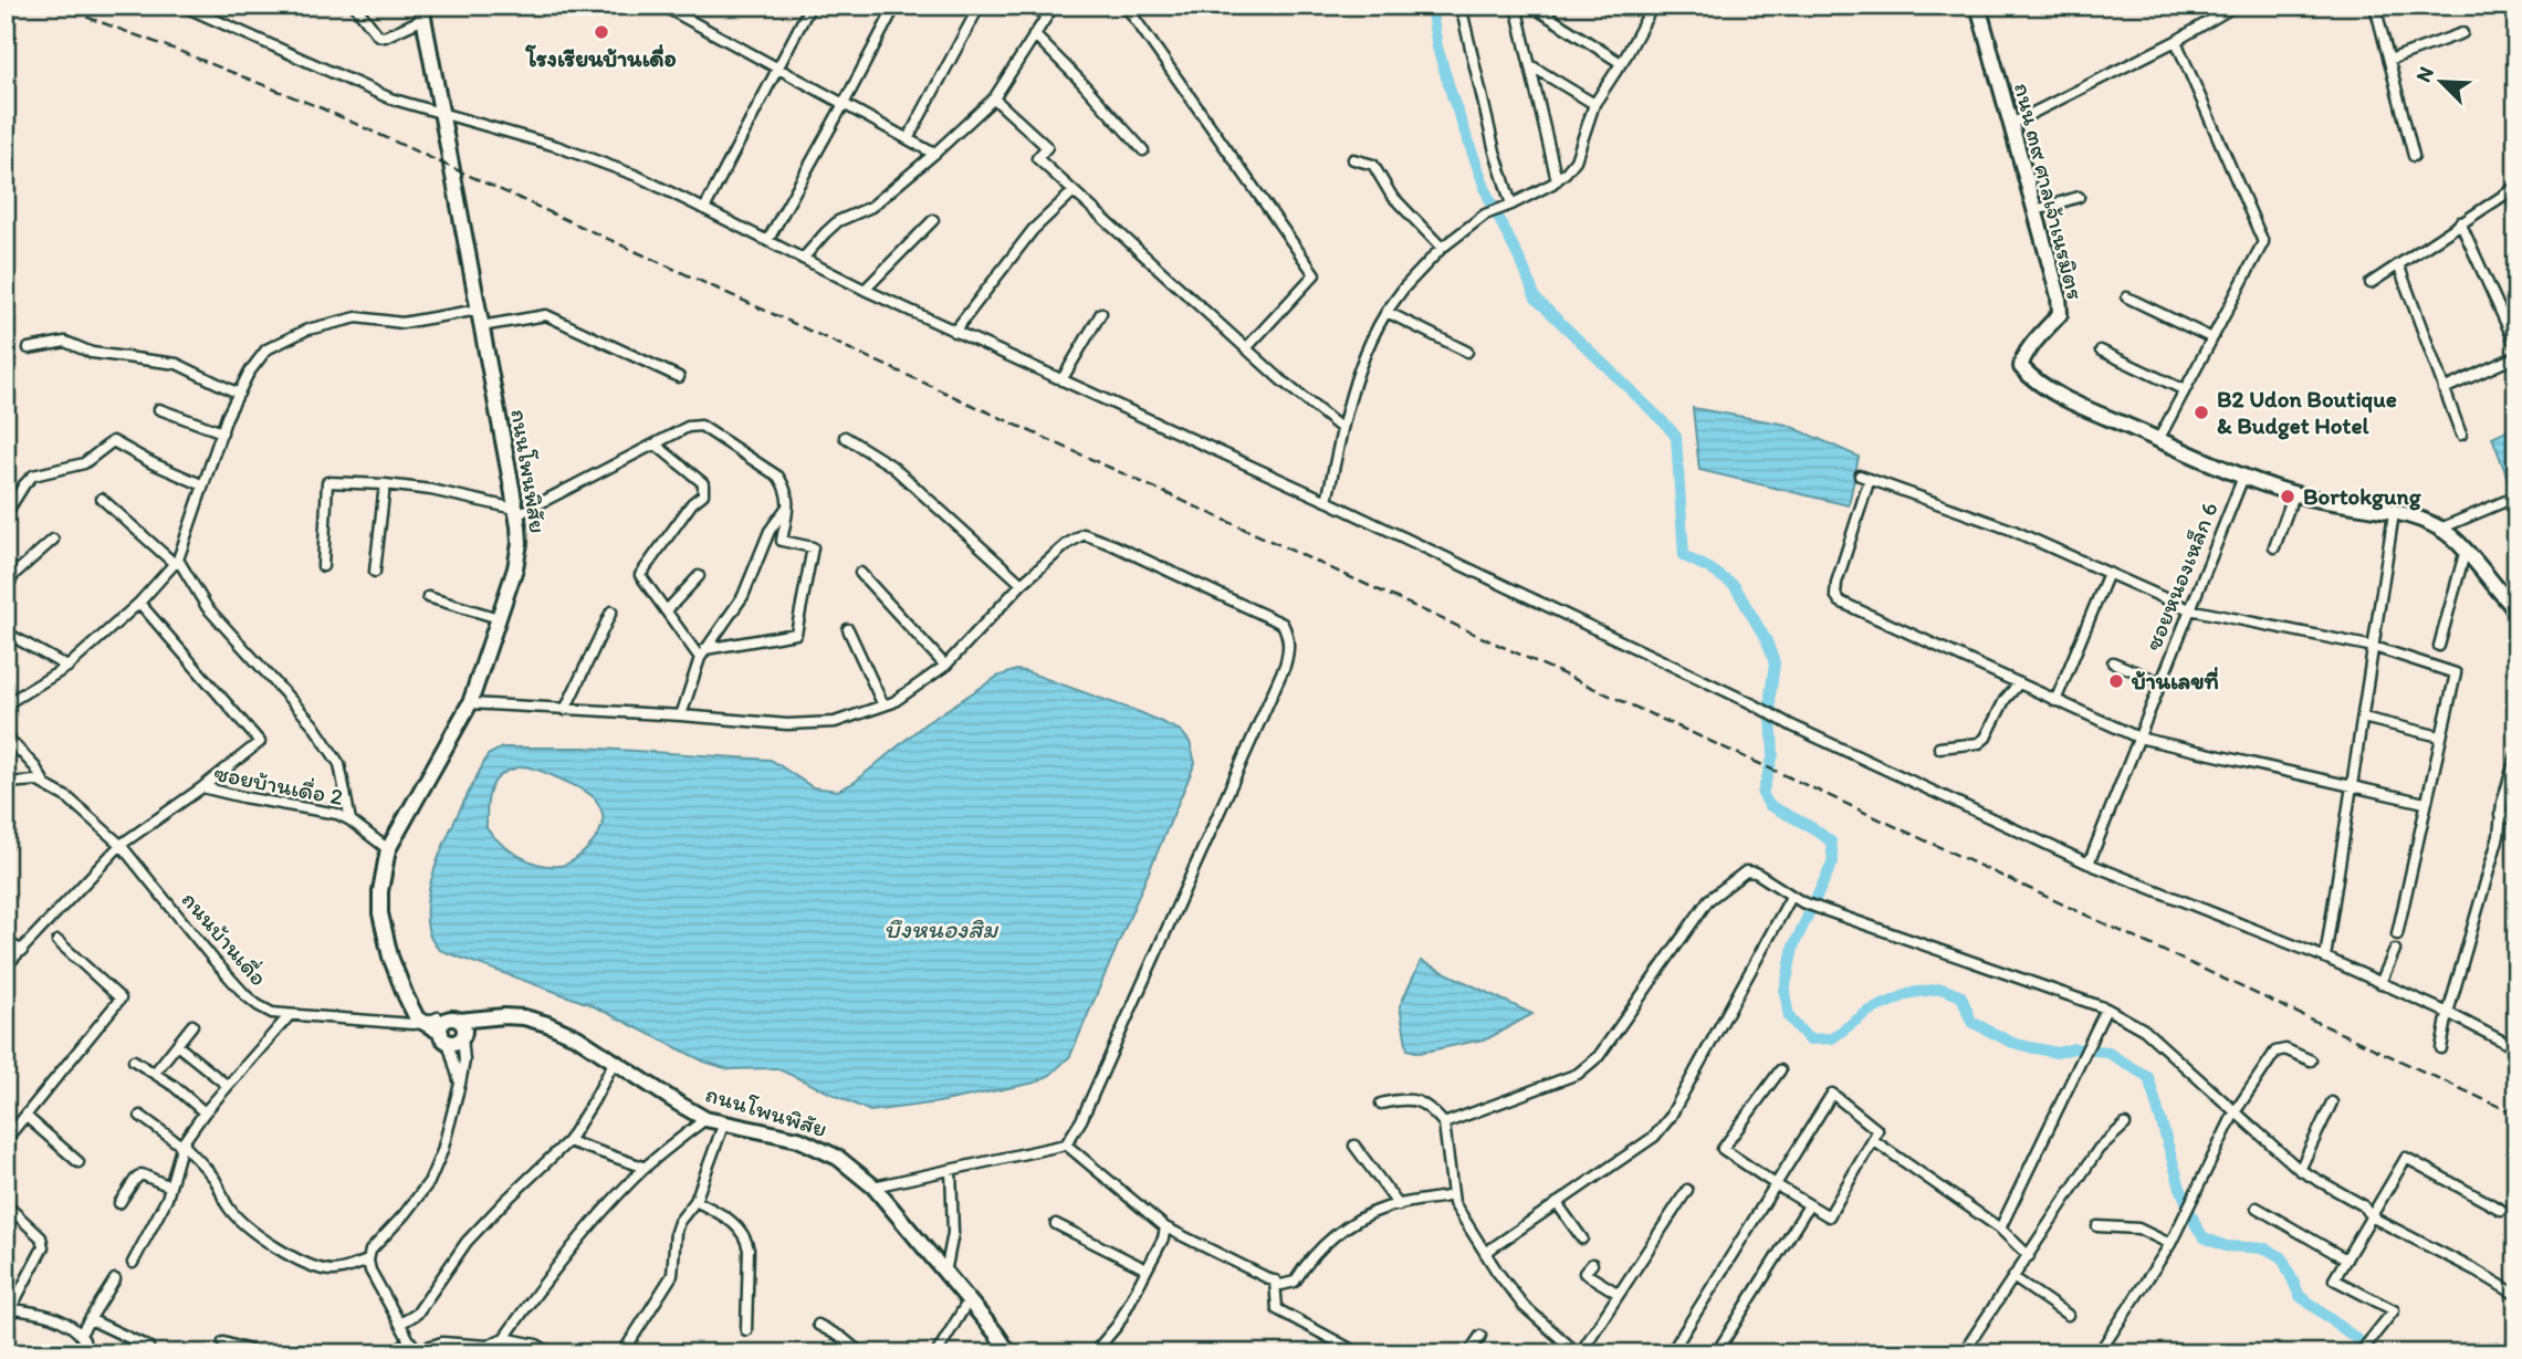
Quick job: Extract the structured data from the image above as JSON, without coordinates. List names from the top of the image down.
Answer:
{
  "streets": {
    "street": [
      "ถนน ๓๙ ศาลเจ้าเนรมิตร",
      "ถนนโพนพิสัย",
      "ซอยหนองเหล็ก 6",
      "ซอยบ้านเดื่อ 2",
      "ถนนบ้านเดื่อ"
    ]
  },
  "crossings": [
    ["ถนน ๓๙ ศาลเจ้าเนรมิตร", "ซอยหนองเหล็ก 6"],
    ["ถนนโพนพิสัย", "ซอยบ้านเดื่อ 2"],
    ["ถนนโพนพิสัย", "ถนนบ้านเดื่อ"],
    ["ซอยบ้านเดื่อ 2", "ถนนบ้านเดื่อ"]
  ],
  "water": ["บึงหนองสิม"],
  "places": [
    "โรงเรียนบ้านเดื่อ",
    "B2 Udon Boutique & Budget Hotel",
    "Bortokgung",
    "บ้านเลขที่"
  ],
  "north": "top left"
}
